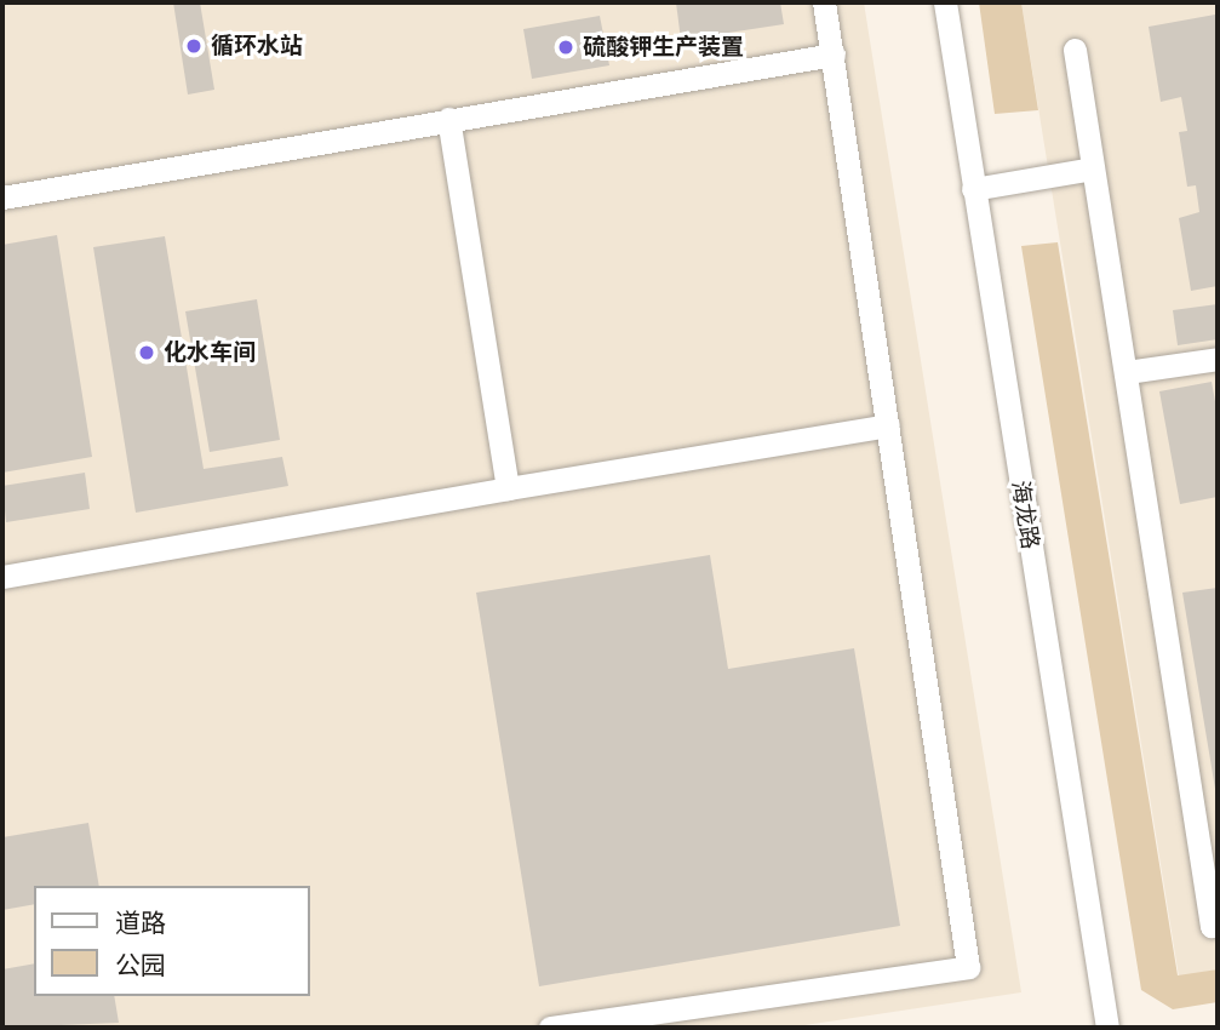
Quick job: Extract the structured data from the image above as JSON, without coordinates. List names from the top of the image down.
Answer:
{
  "streets": {
    "street": ["海龙路"]
  },
  "places": ["循环水站", "硫酸钾生产装置", "化水车间"],
  "legend": ["道路", "公园"]
}
